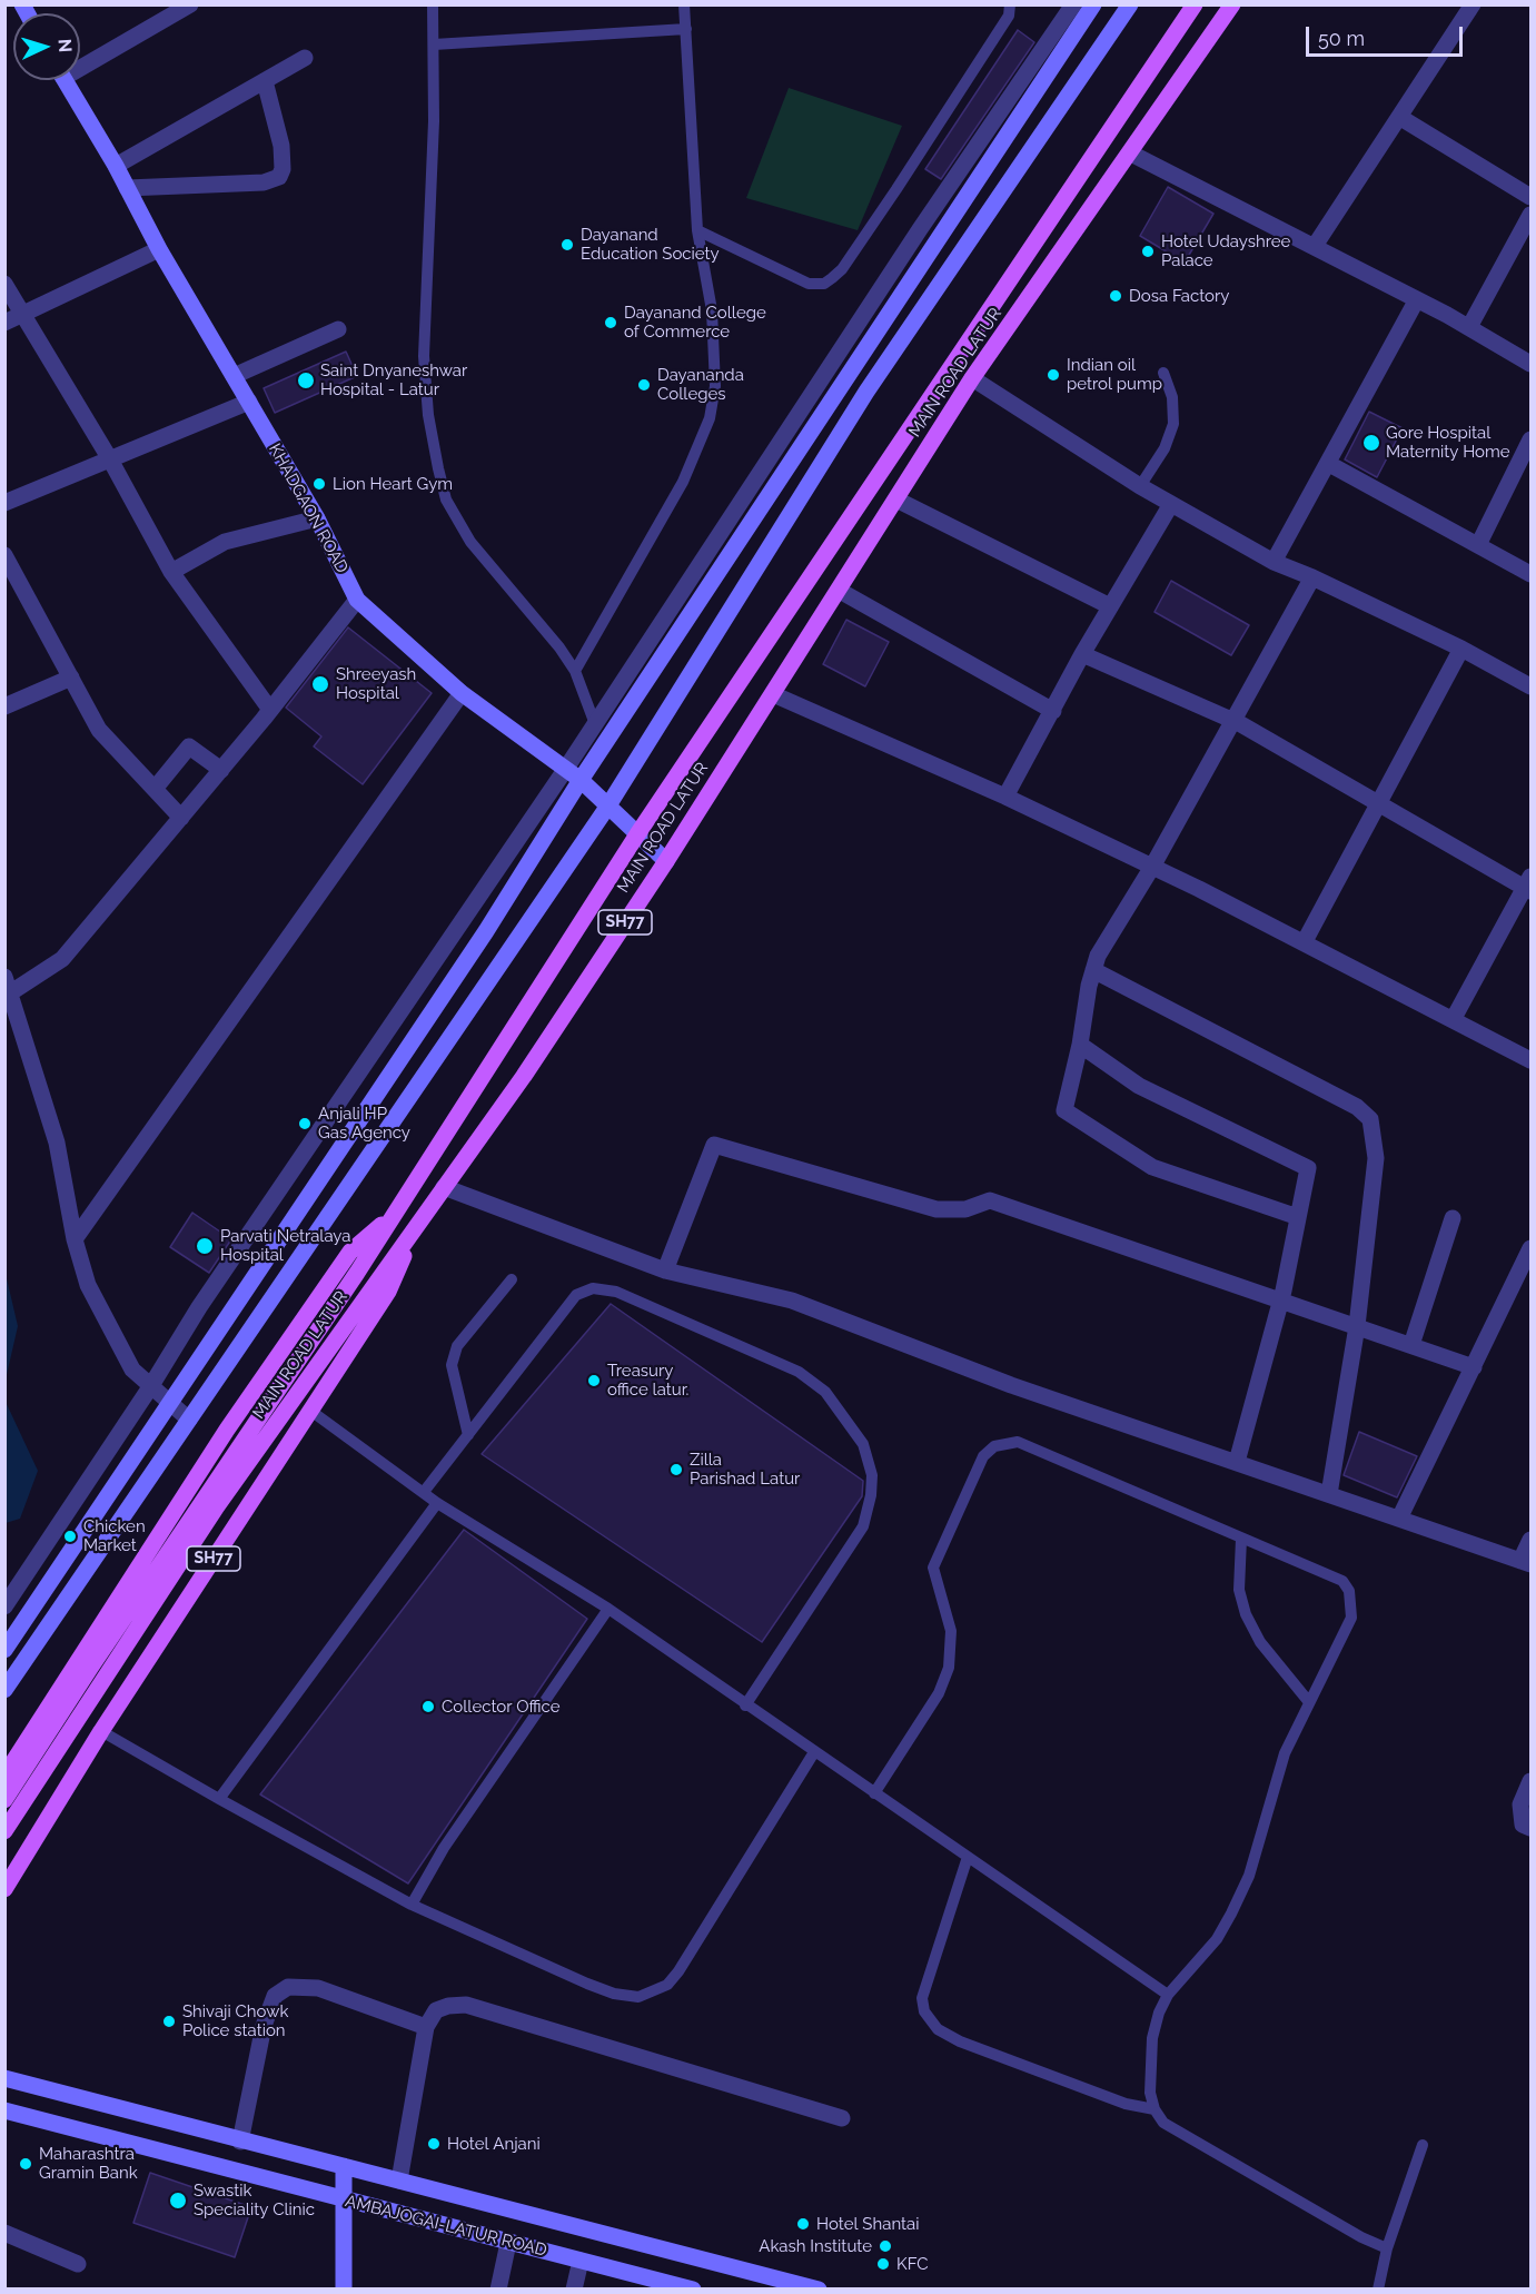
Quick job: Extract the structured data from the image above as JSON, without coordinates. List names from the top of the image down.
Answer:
{
  "streets": {
    "main road": ["MAIN ROAD LATUR", "SH77"],
    "street": ["KHADGAON ROAD", "AMBAJOGAI-LATUR ROAD"]
  },
  "crossings": [
    ["MAIN ROAD LATUR", "KHADGAON ROAD"],
    ["MAIN ROAD LATUR", "SH77"]
  ],
  "places": [
    "Dayanand Education Society",
    "Hotel Udayshree Palace",
    "Dosa Factory",
    "Dayanand College of Commerce",
    "Indian oil petrol pump",
    "Saint Dnyaneshwar Hospital - Latur",
    "Dayananda Colleges",
    "Gore Hospital Maternity Home",
    "Lion Heart Gym",
    "Shreeyash Hospital",
    "Anjali HP Gas Agency",
    "Parvati Netralaya Hospital",
    "Treasury office latur.",
    "Zilla Parishad Latur",
    "Chicken Market",
    "Collector Office",
    "Shivaji Chowk Police station",
    "Hotel Anjani",
    "Maharashtra Gramin Bank",
    "Swastik Speciality Clinic",
    "Hotel Shantai",
    "Akash Institute",
    "KFC"
  ],
  "scale_bar": "50 m",
  "north": "right"
}
